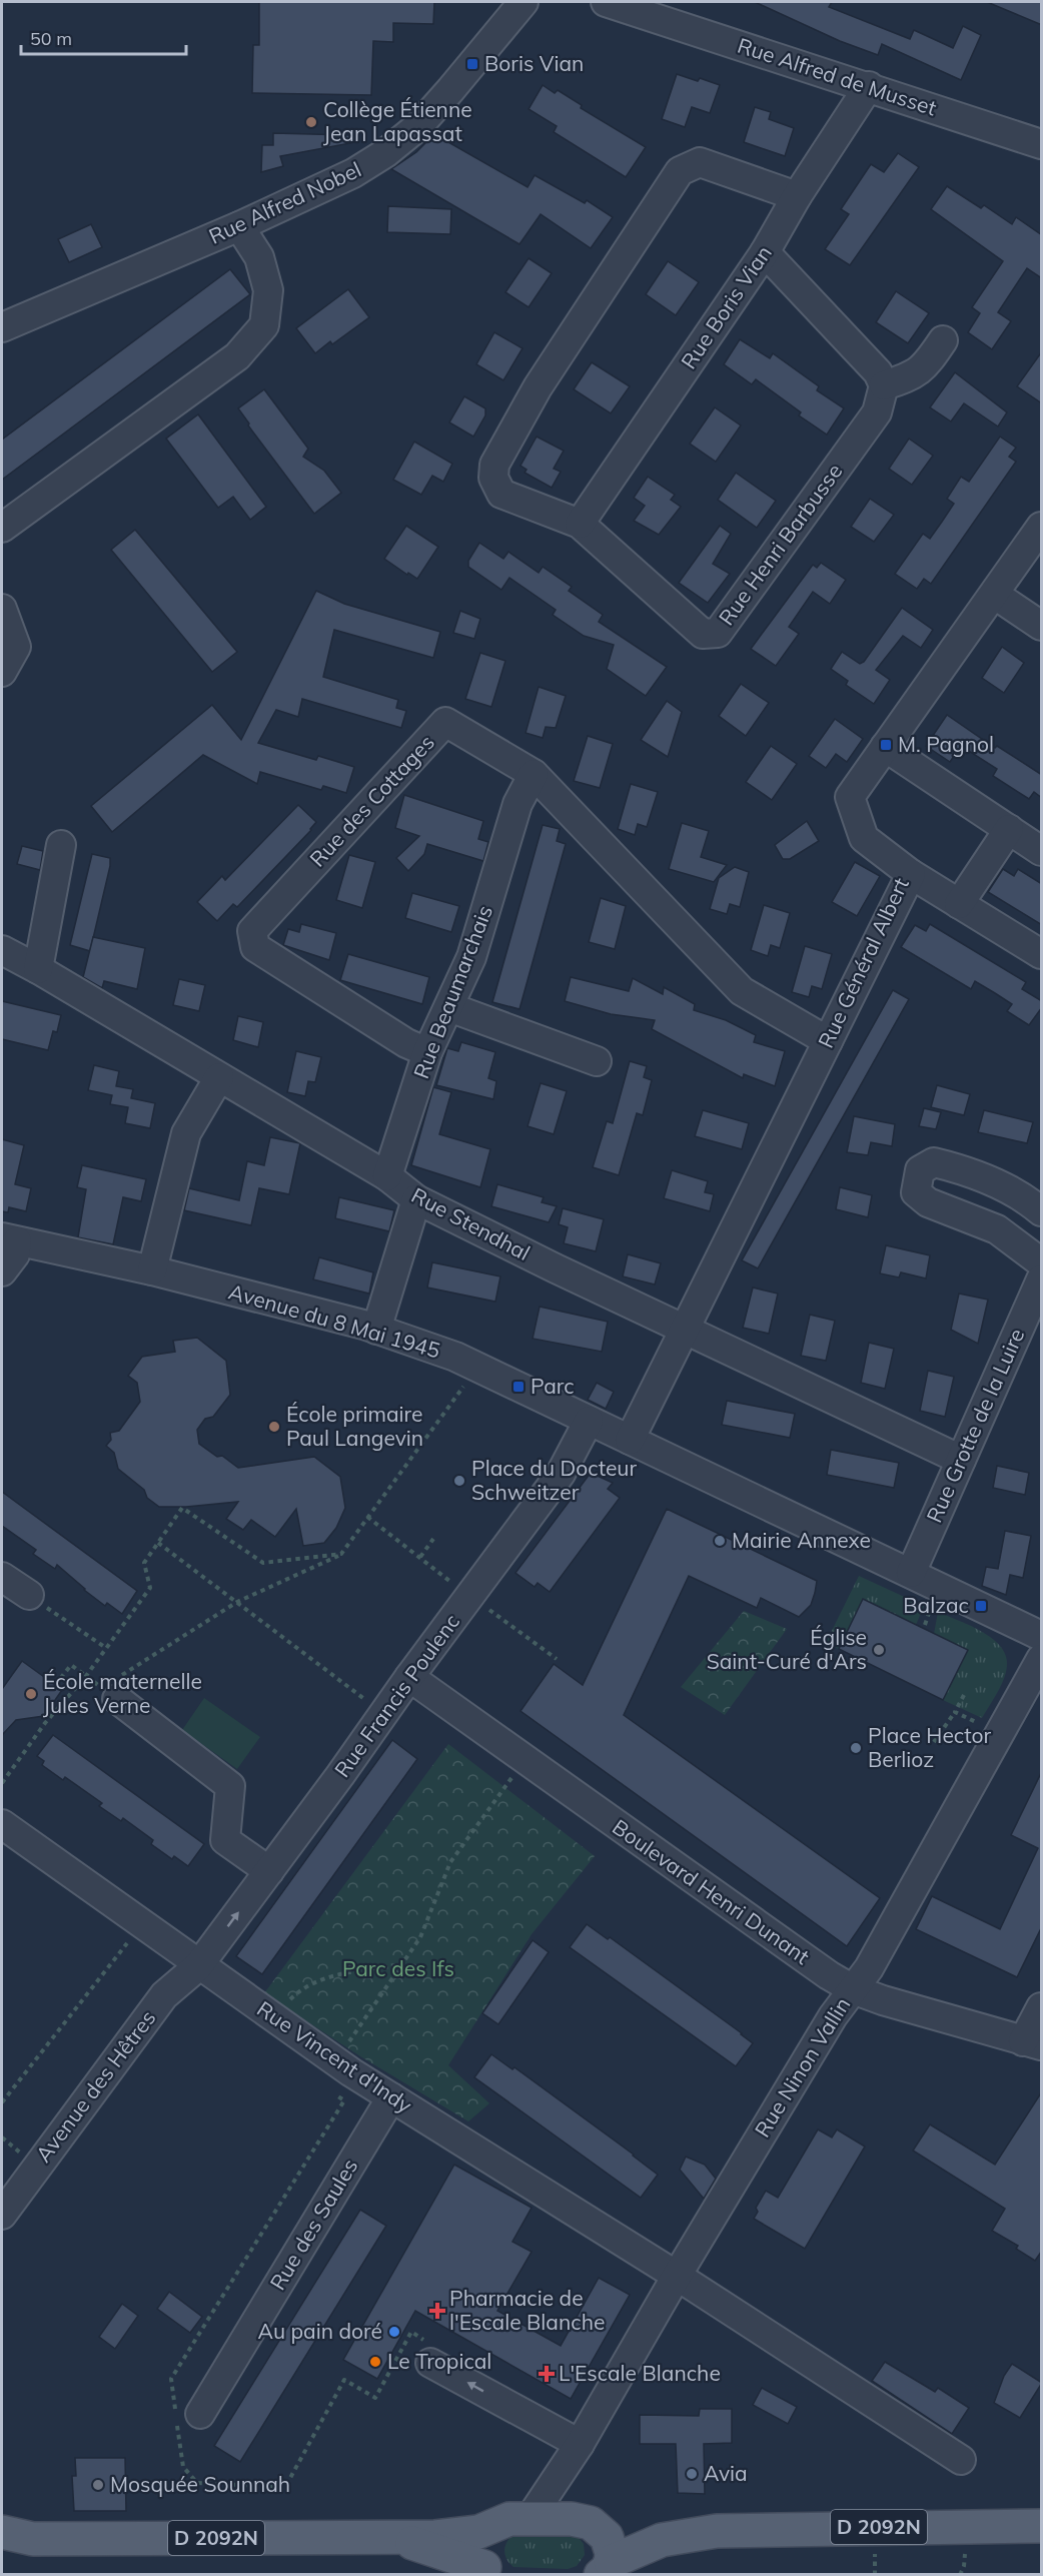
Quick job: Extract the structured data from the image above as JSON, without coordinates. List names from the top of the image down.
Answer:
{
  "streets": {
    "main road": ["D 2092N"],
    "street": [
      "Rue Alfred de Musset",
      "Rue Alfred Nobel",
      "Rue Boris Vian",
      "Rue Henri Barbusse",
      "Rue des Cottages",
      "Rue Général Albert",
      "Rue Beaumarchais",
      "Rue Stendhal",
      "Avenue du 8 Mai 1945",
      "Rue Grotte de la Luire",
      "Rue Francis Poulenc",
      "Boulevard Henri Dunant",
      "Rue Vincent d'Indy",
      "Rue Ninon Vallin",
      "Avenue des Hêtres",
      "Rue des Saules"
    ]
  },
  "crossings": [
    ["Rue Alfred de Musset", "Rue Boris Vian"],
    ["Rue Boris Vian", "Rue Henri Barbusse"],
    ["Rue des Cottages", "Rue Général Albert"],
    ["Rue des Cottages", "Rue Beaumarchais"],
    ["Rue Général Albert", "Rue Stendhal"],
    ["Rue Général Albert", "Avenue du 8 Mai 1945"],
    ["Rue Beaumarchais", "Rue Stendhal"],
    ["Rue Stendhal", "Rue Grotte de la Luire"],
    ["Avenue du 8 Mai 1945", "Rue Grotte de la Luire"],
    ["Avenue du 8 Mai 1945", "Rue Francis Poulenc"],
    ["Rue Francis Poulenc", "Boulevard Henri Dunant"],
    ["Rue Francis Poulenc", "Rue Vincent d'Indy"],
    ["Rue Francis Poulenc", "Avenue des Hêtres"],
    ["Boulevard Henri Dunant", "Rue Ninon Vallin"],
    ["Rue Vincent d'Indy", "Rue Ninon Vallin"],
    ["Rue Vincent d'Indy", "Avenue des Hêtres"],
    ["Rue Vincent d'Indy", "Rue des Saules"]
  ],
  "parks": ["Parc des Ifs"],
  "places": {
    "transit": [
      "Boris Vian",
      "M. Pagnol",
      "Parc",
      "Balzac"
    ],
    "other": [
      "Collège Étienne Jean Lapassat",
      "École primaire Paul Langevin",
      "Place du Docteur Schweitzer",
      "Mairie Annexe",
      "Église Saint-Curé d'Ars",
      "École maternelle Jules Verne",
      "Place Hector Berlioz",
      "Au pain doré",
      "Le Tropical",
      "Avia",
      "Mosquée Sounnah"
    ],
    "health": ["Pharmacie de l'Escale Blanche", "L'Escale Blanche"]
  },
  "scale_bar": "50 m"
}
